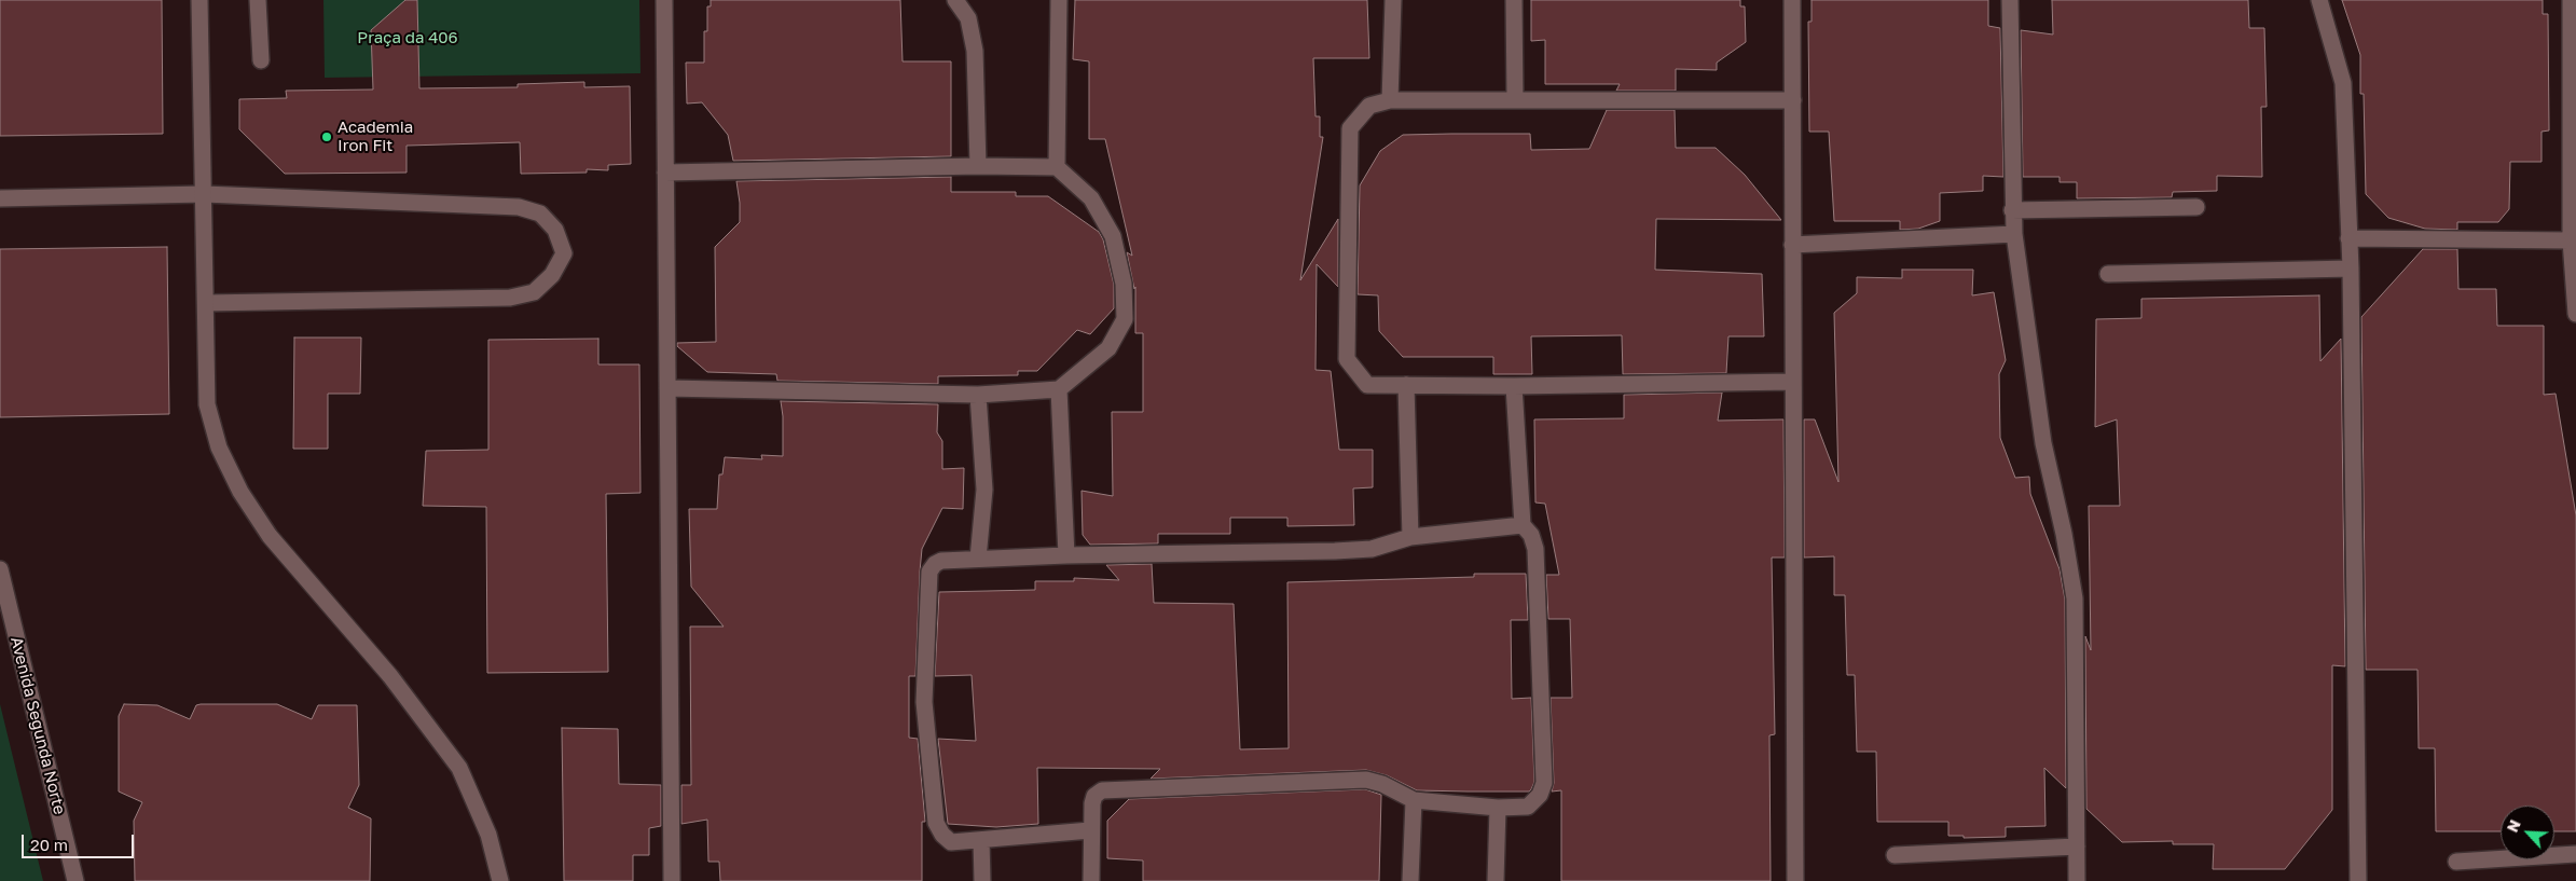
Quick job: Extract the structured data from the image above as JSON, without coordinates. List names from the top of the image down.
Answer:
{
  "streets": {
    "street": ["Avenida Segunda Norte"]
  },
  "parks": ["Praça da 406"],
  "places": ["Academia Iron Fit"],
  "scale_bar": "20 m",
  "north": "top left"
}
